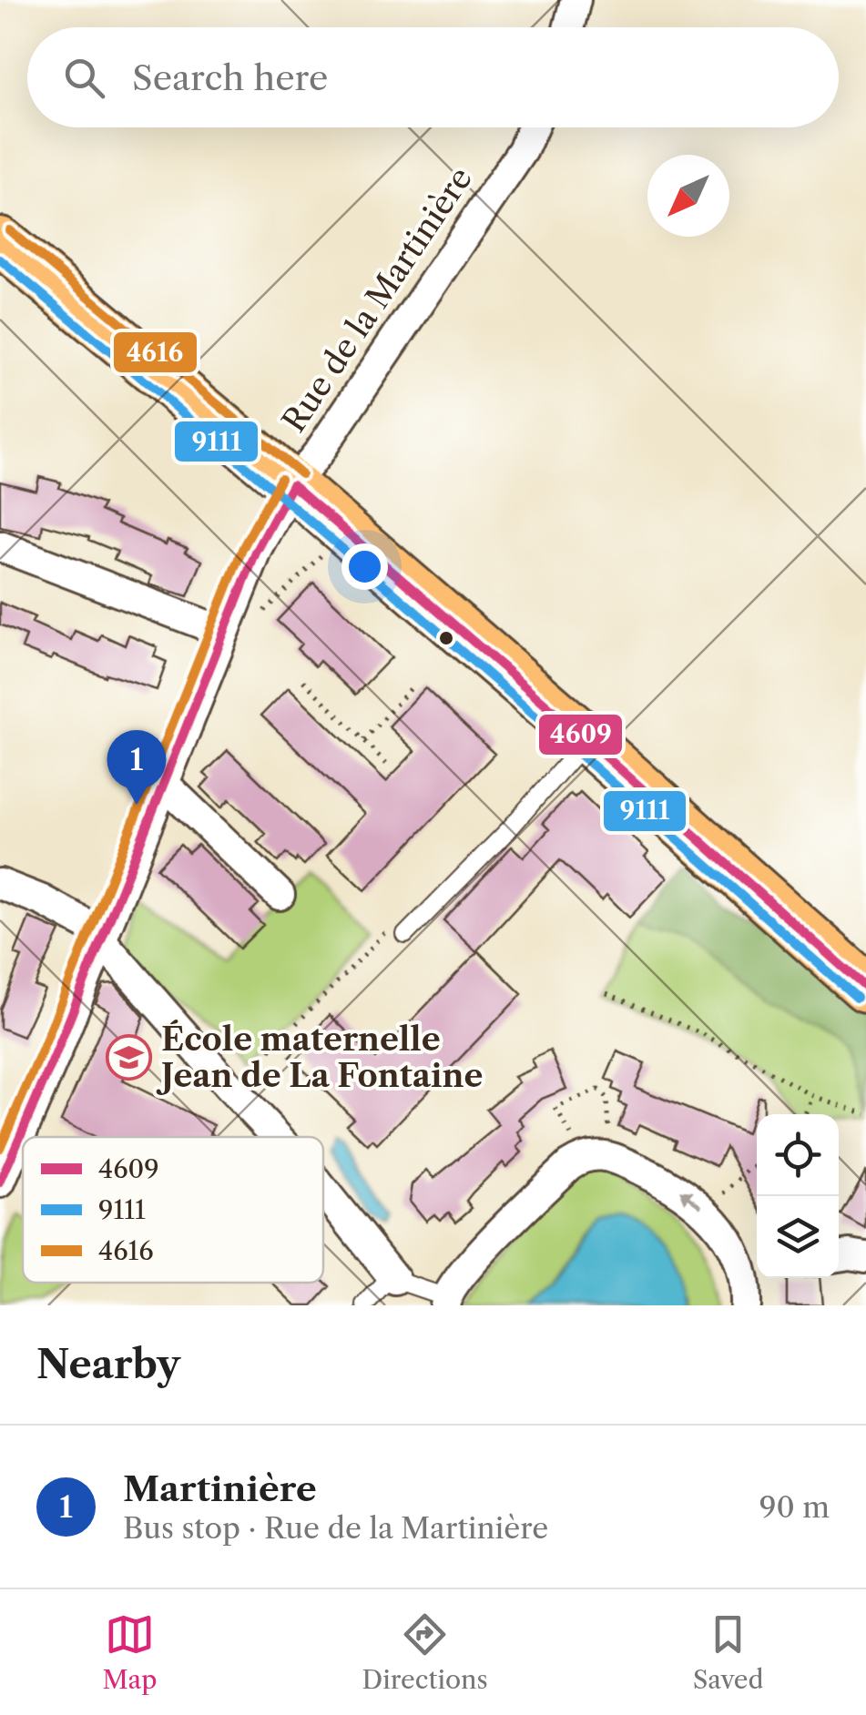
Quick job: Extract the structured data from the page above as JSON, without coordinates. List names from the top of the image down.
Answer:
{
  "streets": {
    "street": ["Rue de la Martinière"]
  },
  "places": {
    "school or university": ["École maternelle Jean de La Fontaine"]
  },
  "lines": ["transit line 4616", "transit line 9111", "transit line 4609"],
  "legend": ["4609", "9111", "4616"],
  "north": "bottom left",
  "page": {
    "search": "Search here",
    "pins": "1",
    "heading": "Nearby",
    "list": [
      {
        "mark": "1",
        "name": "Martinière",
        "note": "Bus stop · Rue de la Martinière",
        "value": "90 m"
      }
    ],
    "nav": ["Map", "Directions", "Saved"]
  }
}
